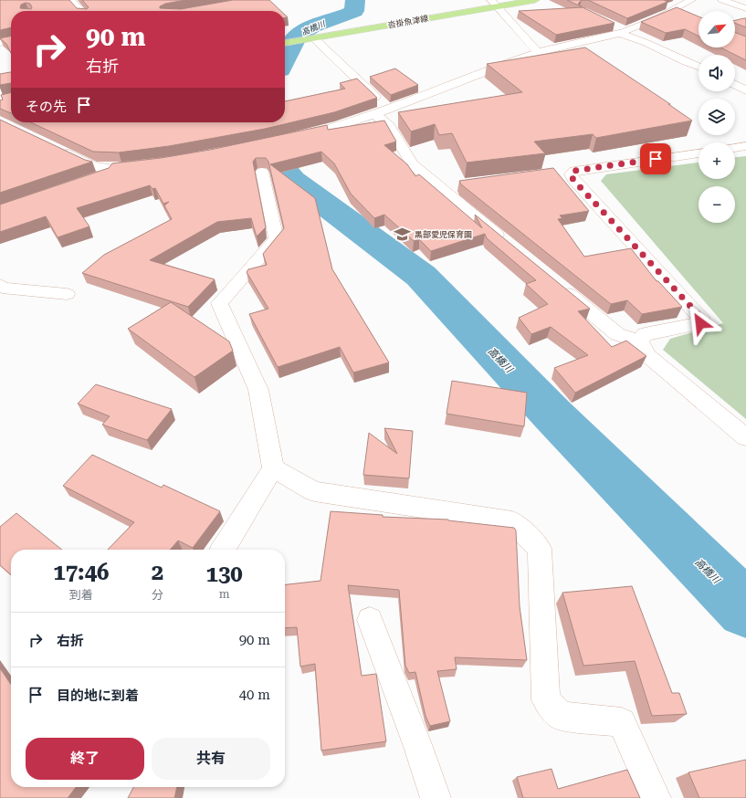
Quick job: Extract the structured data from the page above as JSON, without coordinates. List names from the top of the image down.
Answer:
{
  "streets": {
    "main road": ["沓掛魚津線"]
  },
  "water": ["高橋川"],
  "places": {
    "school or university": ["黒部愛児保育園"]
  },
  "north": "top right",
  "page": {
    "map_buttons": ["+", "−"],
    "turn": ["90 m", "右折"],
    "then": "その先",
    "eta": [
      "17:46",
      "到着",
      "2",
      "分",
      "130",
      "m"
    ],
    "list": [
      {
        "name": "右折",
        "value": "90 m"
      },
      {
        "name": "目的地に到着",
        "value": "40 m"
      }
    ],
    "buttons": ["終了", "共有"]
  }
}
